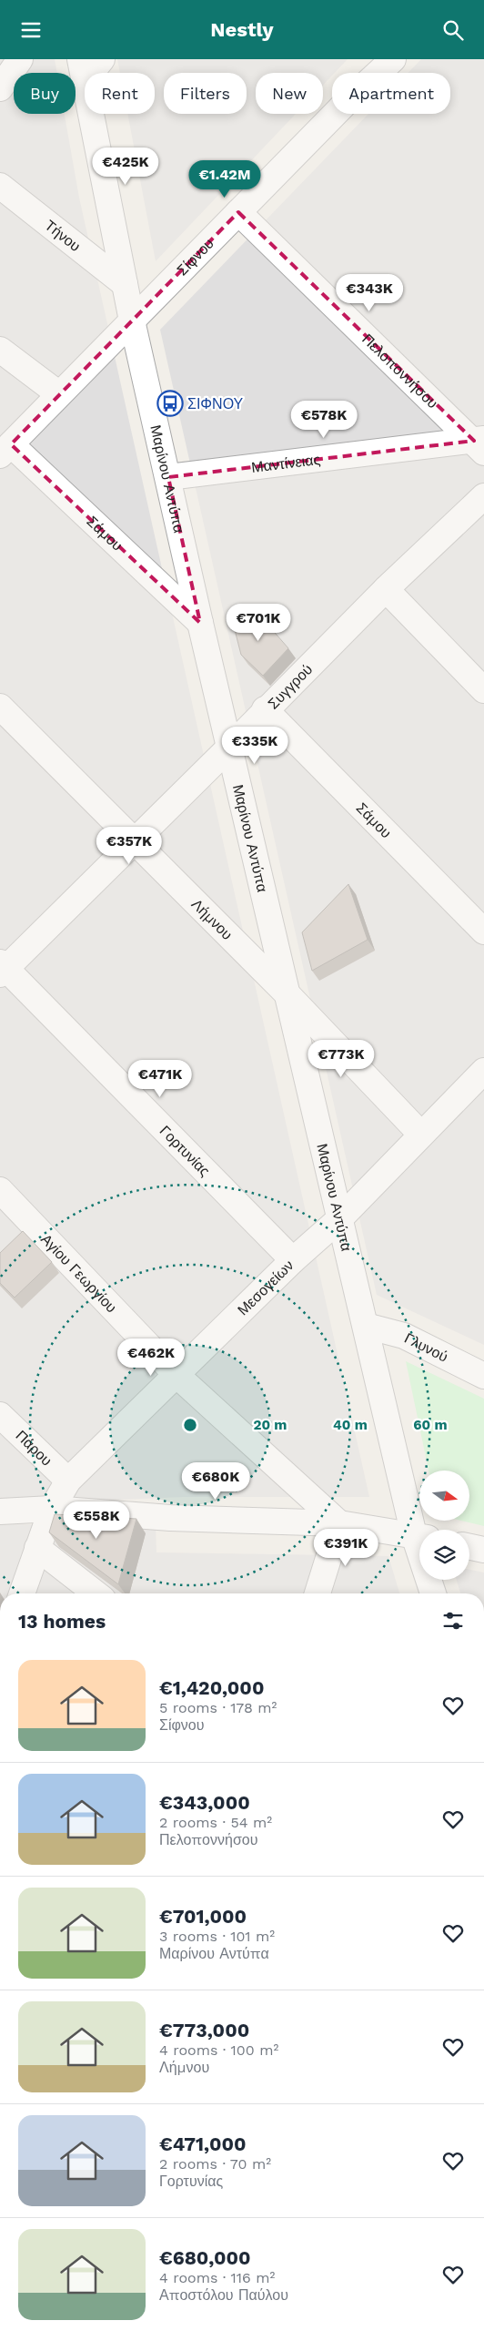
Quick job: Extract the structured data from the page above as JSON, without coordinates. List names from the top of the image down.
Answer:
{
  "streets": {
    "street": [
      "Τήνου",
      "Σίφνου",
      "Πελοποννήσου",
      "Μαντίνειας",
      "Μαρίνου Αντύπα",
      "Σάμου",
      "Συγγρού",
      "Λήμνου",
      "Γορτυνίας",
      "Αγίου Γεωργίου",
      "Μεσογείων",
      "Γλυνού",
      "Πάρου"
    ]
  },
  "crossings": [
    ["Τήνου", "Μαρίνου Αντύπα"],
    ["Σίφνου", "Πελοποννήσου"],
    ["Σίφνου", "Μαρίνου Αντύπα"],
    ["Σίφνου", "Σάμου"],
    ["Πελοποννήσου", "Μαντίνειας"],
    ["Μαντίνειας", "Μαρίνου Αντύπα"],
    ["Μαρίνου Αντύπα", "Σάμου"],
    ["Μαρίνου Αντύπα", "Συγγρού"],
    ["Μαρίνου Αντύπα", "Λήμνου"],
    ["Μαρίνου Αντύπα", "Μεσογείων"],
    ["Μαρίνου Αντύπα", "Γλυνού"],
    ["Σάμου", "Συγγρού"],
    ["Συγγρού", "Λήμνου"],
    ["Συγγρού", "Γορτυνίας"],
    ["Λήμνου", "Μεσογείων"],
    ["Γορτυνίας", "Μεσογείων"],
    ["Αγίου Γεωργίου", "Μεσογείων"],
    ["Μεσογείων", "Πάρου"]
  ],
  "places": {
    "bus stop": ["ΣΙΦΝΟΥ"]
  },
  "north": "right",
  "page": {
    "header": "Nestly",
    "chip": [
      "Buy",
      "Rent",
      "Filters",
      "New",
      "Apartment"
    ],
    "price": [
      "€425K",
      "€1.42M",
      "€343K",
      "€578K",
      "€701K",
      "€335K",
      "€357K",
      "€773K",
      "€471K",
      "€462K",
      "€680K",
      "€558K",
      "€391K"
    ],
    "heading": "13 homes",
    "list": [
      {
        "name": "€1,420,000",
        "note": "5 rooms · 178 m² · Σίφνου"
      },
      {
        "name": "€343,000",
        "note": "2 rooms · 54 m² · Πελοποννήσου"
      },
      {
        "name": "€701,000",
        "note": "3 rooms · 101 m² · Μαρίνου Αντύπα"
      },
      {
        "name": "€773,000",
        "note": "4 rooms · 100 m² · Λήμνου"
      },
      {
        "name": "€471,000",
        "note": "2 rooms · 70 m² · Γορτυνίας"
      },
      {
        "name": "€680,000",
        "note": "4 rooms · 116 m² · Αποστόλου Παύλου"
      }
    ]
  },
  "rings": ["20 m", "40 m", "60 m"]
}
